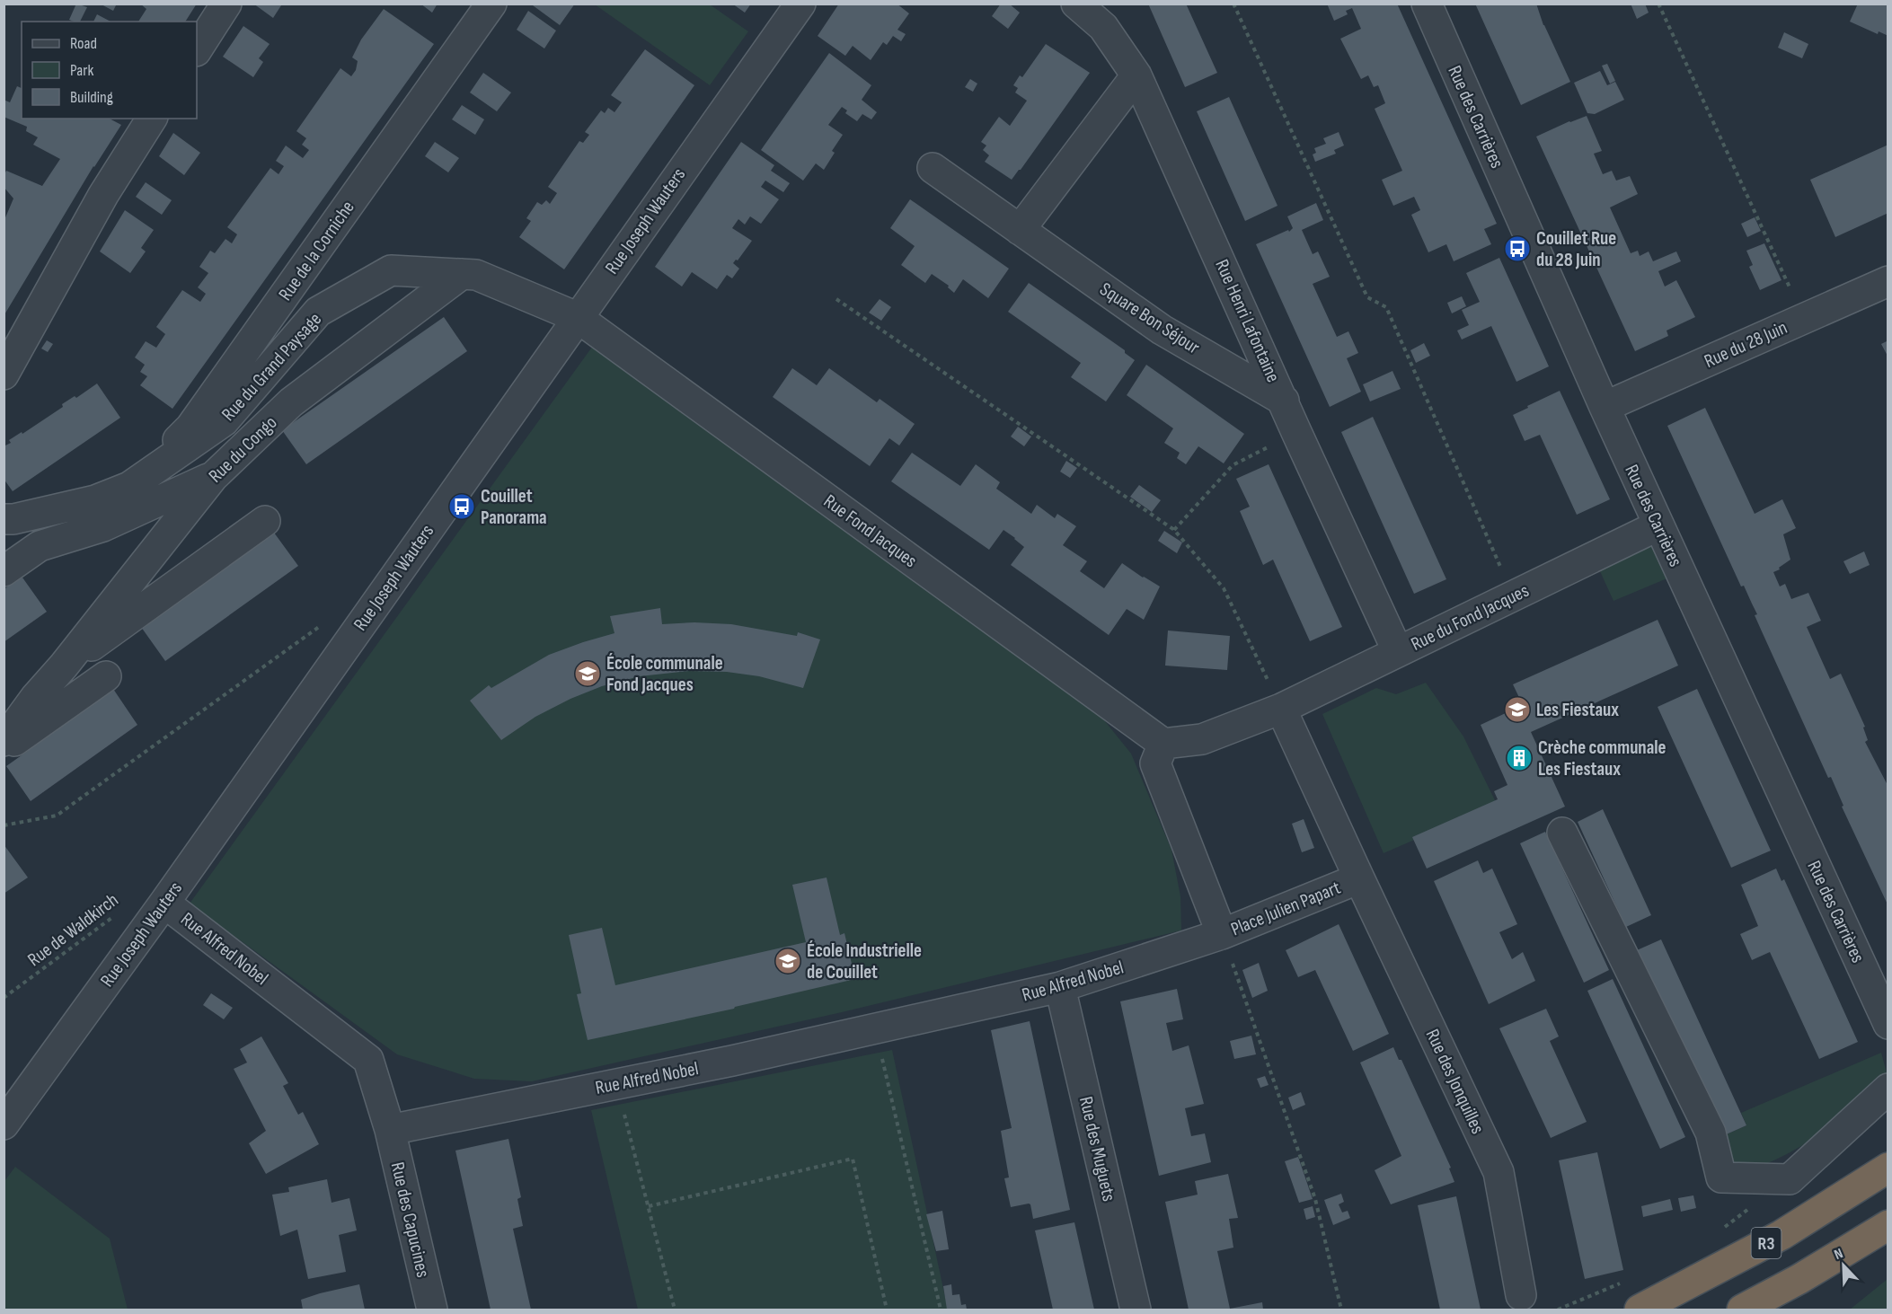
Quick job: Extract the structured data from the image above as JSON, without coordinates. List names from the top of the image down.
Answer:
{
  "streets": {
    "highway": ["R3"],
    "street": [
      "Rue des Carrières",
      "Rue Joseph Wauters",
      "Rue de la Corniche",
      "Square Bon Séjour",
      "Rue Henri Lafontaine",
      "Rue du 28 Juin",
      "Rue du Grand Paysage",
      "Rue du Congo",
      "Rue Fond Jacques",
      "Rue du Fond Jacques",
      "Place Julien Papart",
      "Rue Alfred Nobel",
      "Rue des Jonquilles",
      "Rue des Muguets",
      "Rue des Capucines"
    ],
    "path": ["Rue de Waldkirch"]
  },
  "crossings": [
    ["Rue des Carrières", "Rue du 28 Juin"],
    ["Rue des Carrières", "Rue du Fond Jacques"],
    ["Rue Joseph Wauters", "Rue du Grand Paysage"],
    ["Rue Joseph Wauters", "Rue Fond Jacques"],
    ["Rue Joseph Wauters", "Rue de Waldkirch"],
    ["Rue Joseph Wauters", "Rue Alfred Nobel"],
    ["Rue de la Corniche", "Rue du Grand Paysage"],
    ["Square Bon Séjour", "Rue Henri Lafontaine"],
    ["Rue Henri Lafontaine", "Rue du Fond Jacques"],
    ["Rue du Grand Paysage", "Rue du Congo"],
    ["Rue du Grand Paysage", "Rue Fond Jacques"],
    ["Rue Fond Jacques", "Place Julien Papart"],
    ["Rue du Fond Jacques", "Place Julien Papart"],
    ["Place Julien Papart", "Rue Alfred Nobel"],
    ["Place Julien Papart", "Rue des Jonquilles"],
    ["Rue de Waldkirch", "Rue Alfred Nobel"],
    ["Rue Alfred Nobel", "Rue des Muguets"],
    ["Rue Alfred Nobel", "Rue des Capucines"]
  ],
  "places": {
    "bus stop": ["Couillet Rue du 28 Juin", "Couillet Panorama"],
    "school or university": ["École communale Fond Jacques", "Les Fiestaux", "École Industrielle de Couillet"],
    "building": ["Crèche communale Les Fiestaux"]
  },
  "legend": ["Road", "Park", "Building"],
  "north": "top left"
}
